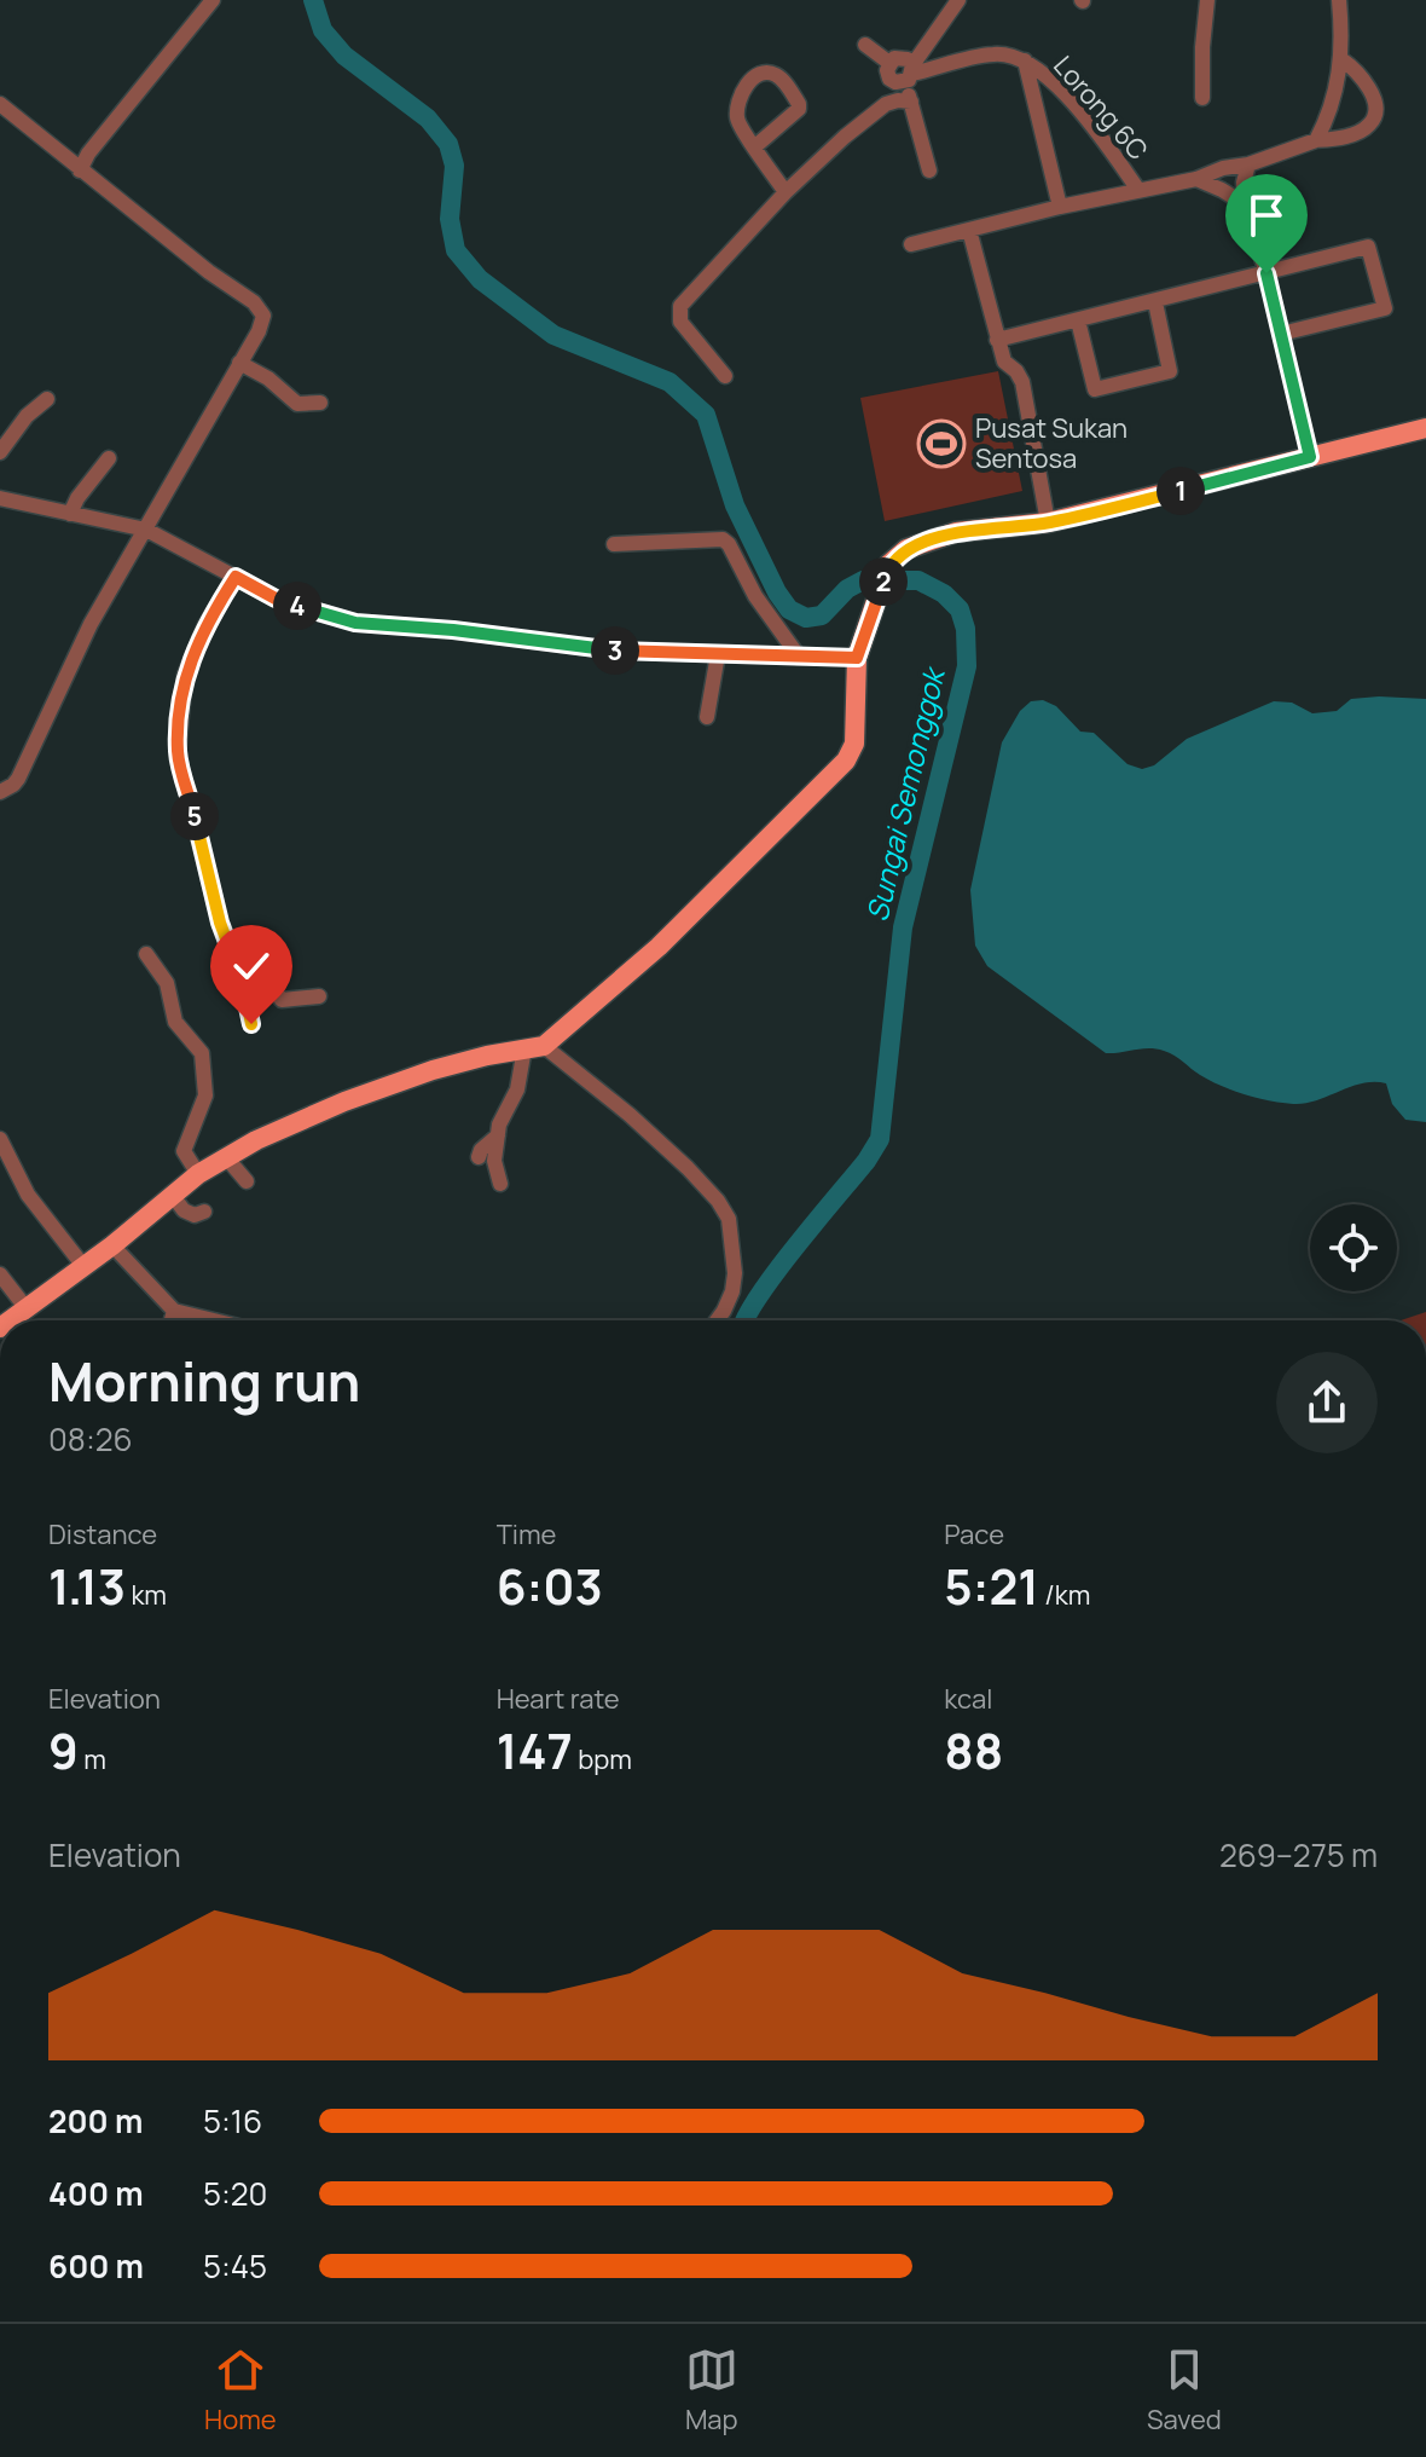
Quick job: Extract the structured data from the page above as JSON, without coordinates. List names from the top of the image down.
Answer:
{
  "streets": {
    "street": ["Lorong 6C"]
  },
  "water": ["Sungai Semonggok"],
  "places": {
    "sports": ["Pusat Sukan Sentosa"]
  },
  "page": {
    "pins": [
      "1",
      "2",
      "4",
      "3",
      "5"
    ],
    "heading": ["Morning run", "08:26"],
    "stats": [
      ["Distance", "1.13 km"],
      ["Time", "6:03"],
      ["Pace", "5:21 /km"],
      ["Elevation", "9 m"],
      ["Heart rate", "147 bpm"],
      ["kcal", "88"]
    ],
    "chart": ["Elevation", "269–275 m"],
    "list": [
      {
        "name": "200 m",
        "note": "5:16"
      },
      {
        "name": "400 m",
        "note": "5:20"
      },
      {
        "name": "600 m",
        "note": "5:45"
      }
    ],
    "tabs": ["Home", "Map", "Saved"]
  }
}
